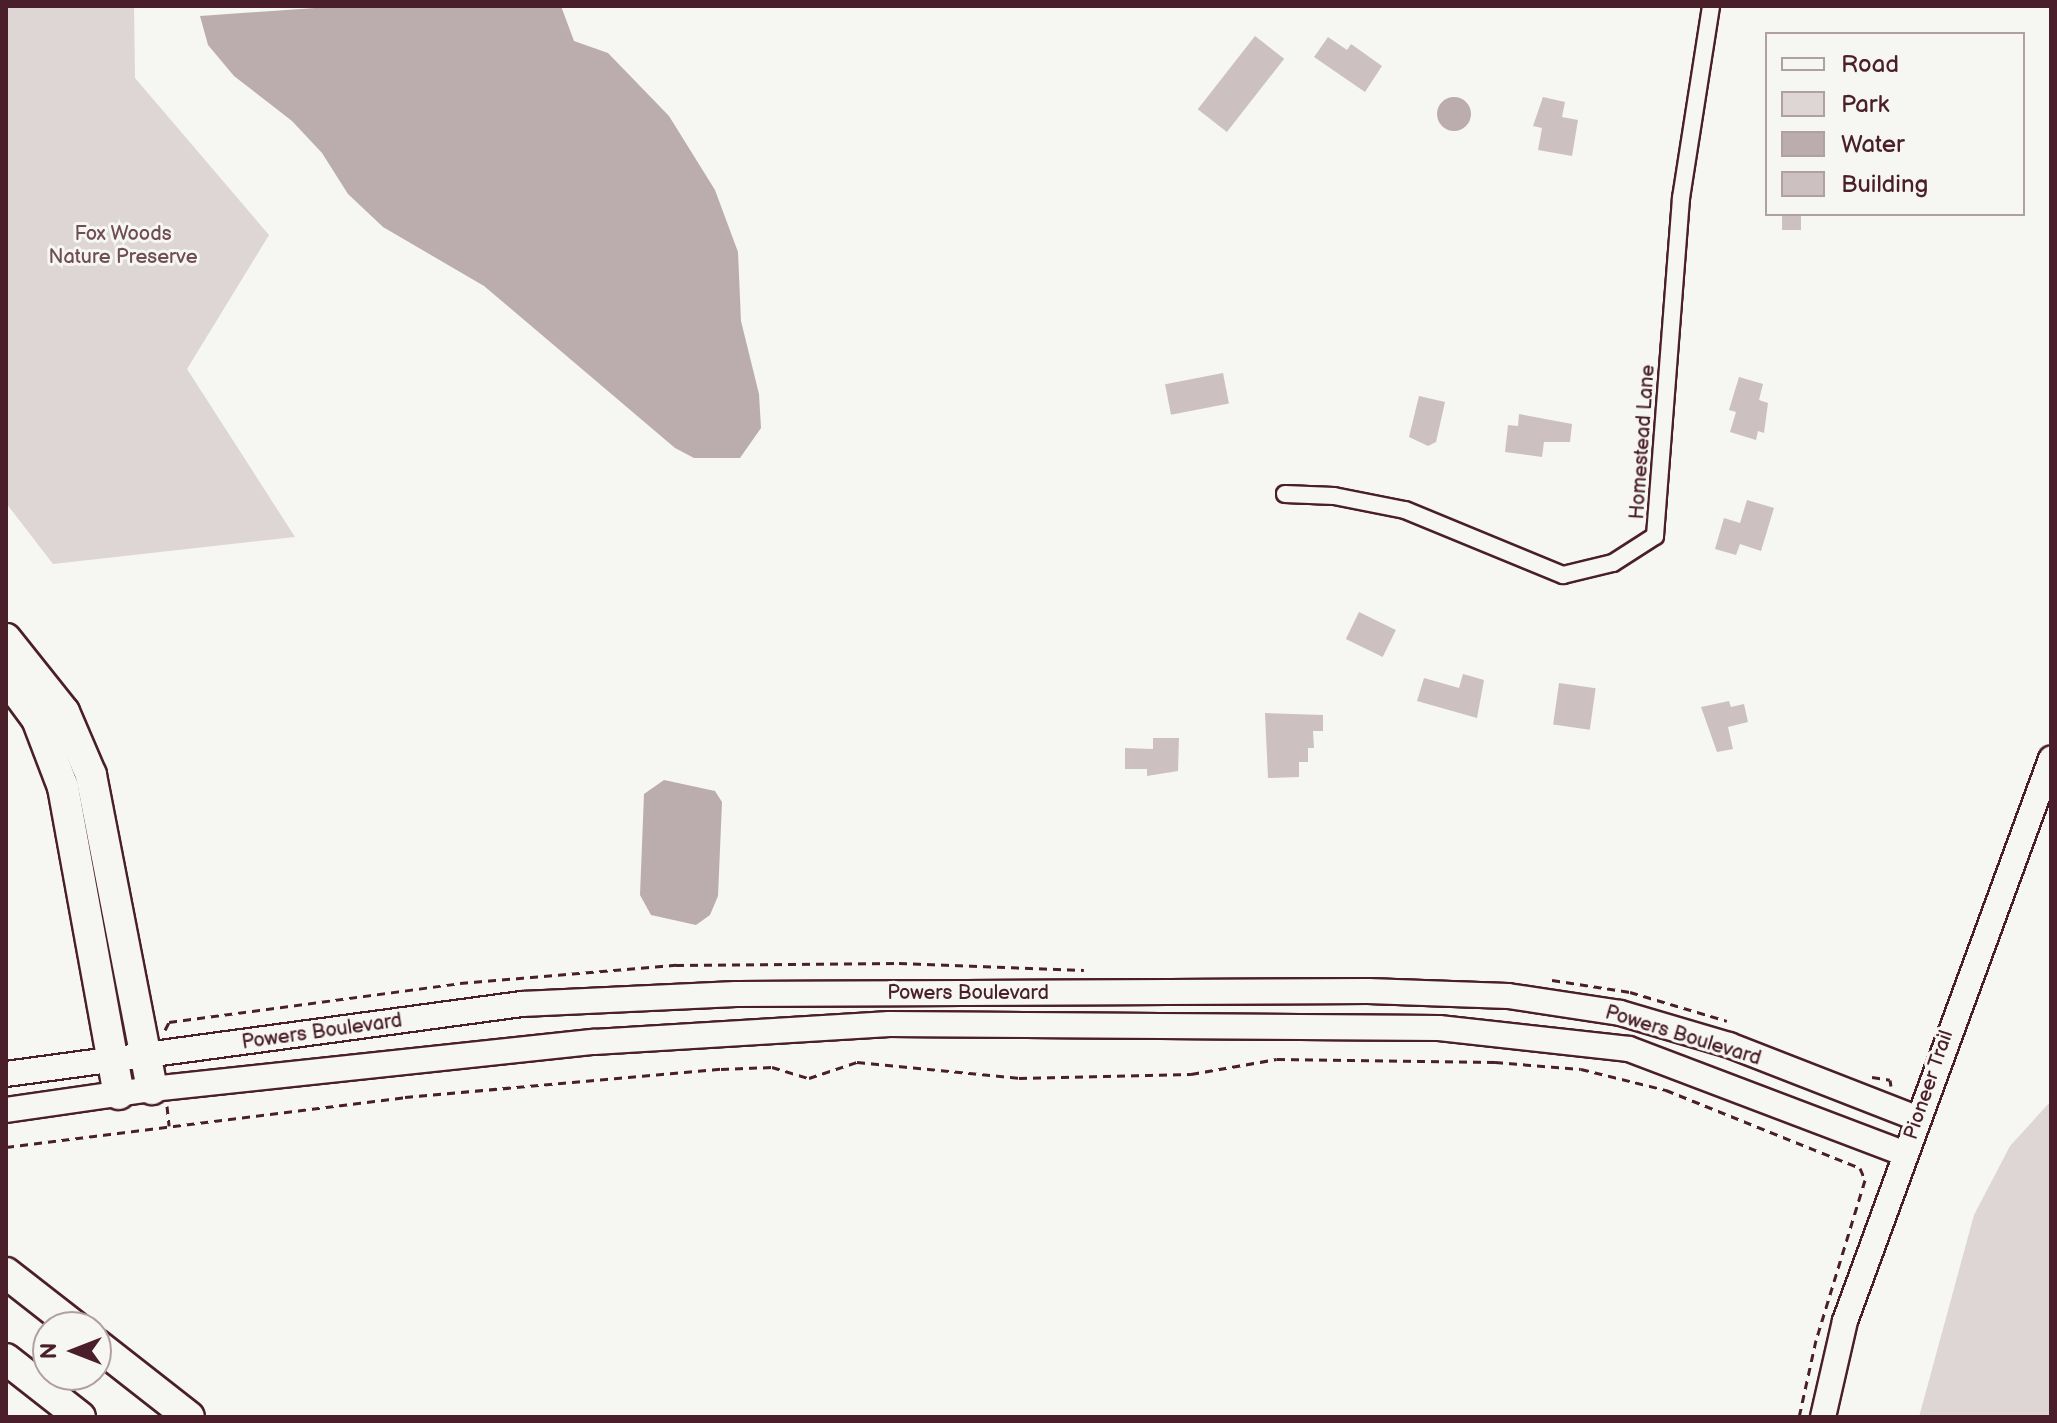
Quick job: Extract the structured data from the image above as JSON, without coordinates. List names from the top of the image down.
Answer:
{
  "streets": {
    "main road": ["Powers Boulevard", "Pioneer Trail"],
    "street": ["Homestead Lane"]
  },
  "crossings": [
    ["Powers Boulevard", "Pioneer Trail"]
  ],
  "parks": ["Fox Woods Nature Preserve"],
  "legend": [
    "Road",
    "Park",
    "Water",
    "Building"
  ],
  "north": "left"
}
